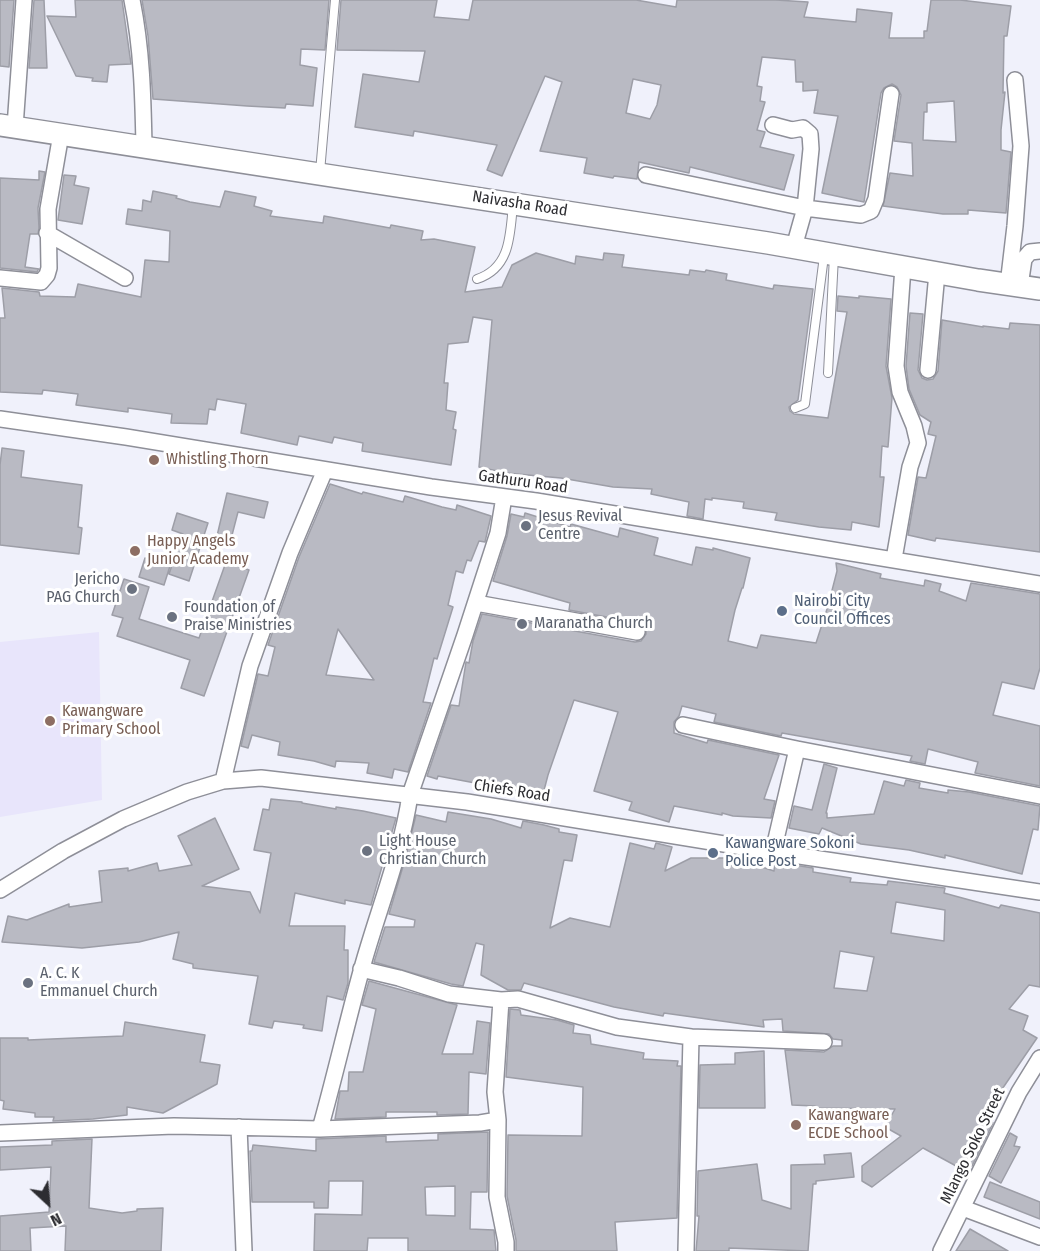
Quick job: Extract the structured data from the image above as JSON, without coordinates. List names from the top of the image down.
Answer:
{
  "streets": {
    "main road": ["Naivasha Road"],
    "street": ["Gathuru Road", "Chiefs Road", "Mlango Soko Street"]
  },
  "places": [
    "Whistling Thorn",
    "Jesus Revival Centre",
    "Happy Angels Junior Academy",
    "Jericho PAG Church",
    "Nairobi City Council Offices",
    "Foundation of Praise Ministries",
    "Maranatha Church",
    "Kawangware Primary School",
    "Light House Christian Church",
    "Kawangware Sokoni Police Post",
    "A. C. K Emmanuel Church",
    "Kawangware ECDE School"
  ],
  "north": "bottom right"
}
